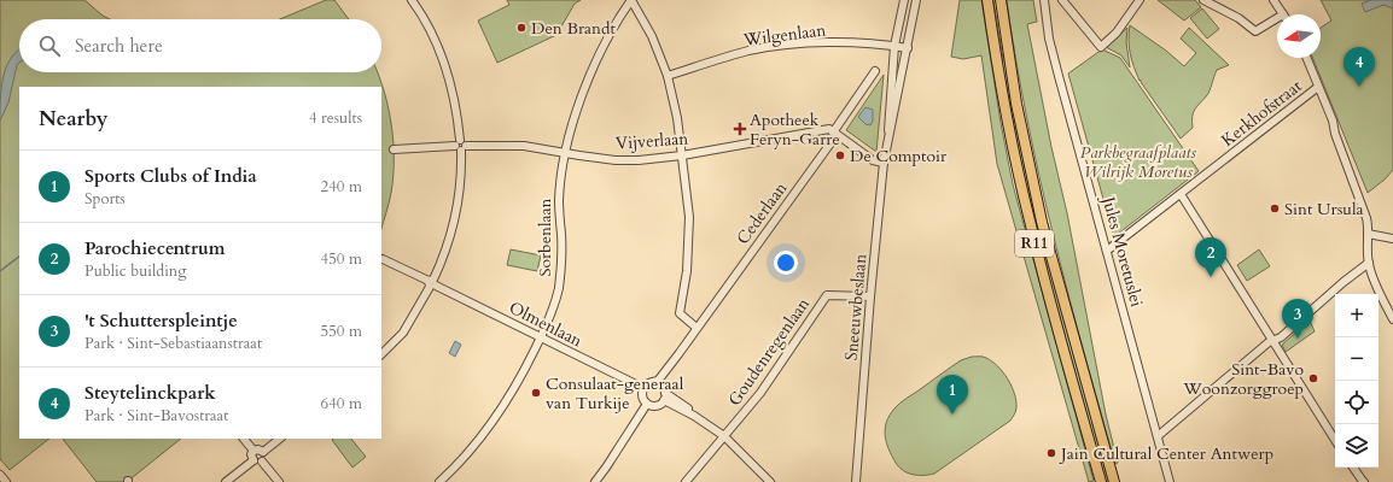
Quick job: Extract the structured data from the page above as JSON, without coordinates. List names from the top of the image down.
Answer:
{
  "streets": {
    "highway": ["R11"],
    "street": [
      "Wilgenlaan",
      "Kerkhofstraat",
      "Vijverlaan",
      "Cederlaan",
      "Sorbenlaan",
      "Jules Moretuslei",
      "Sneeuwbeslaan",
      "Olmenlaan",
      "Goudenregenlaan"
    ]
  },
  "crossings": [
    ["Wilgenlaan", "Sneeuwbeslaan"],
    ["Kerkhofstraat", "Jules Moretuslei"],
    ["Vijverlaan", "Cederlaan"],
    ["Vijverlaan", "Sorbenlaan"],
    ["Cederlaan", "Olmenlaan"],
    ["Sorbenlaan", "Olmenlaan"],
    ["Sneeuwbeslaan", "Goudenregenlaan"]
  ],
  "parks": ["Parkbegraafplaats Wilrijk Moretus"],
  "places": {
    "other": [
      "Den Brandt",
      "De Comptoir",
      "Sint Ursula",
      "Sint-Bavo Woonzorggroep",
      "Consulaat-generaal van Turkije",
      "Jain Cultural Center Antwerp"
    ],
    "health": ["Apotheek Feryn-Garre"]
  },
  "north": "left",
  "page": {
    "search": "Search here",
    "pins": [
      "4",
      "2",
      "3",
      "1"
    ],
    "heading": ["Nearby", "4 results"],
    "list": [
      {
        "mark": "1",
        "name": "Sports Clubs of India",
        "note": "Sports",
        "value": "240 m"
      },
      {
        "mark": "2",
        "name": "Parochiecentrum",
        "note": "Public building",
        "value": "450 m"
      },
      {
        "mark": "3",
        "name": "'t Schutterspleintje",
        "note": "Park · Sint-Sebastiaanstraat",
        "value": "550 m"
      },
      {
        "mark": "4",
        "name": "Steytelinckpark",
        "note": "Park · Sint-Bavostraat",
        "value": "640 m"
      }
    ],
    "map_buttons": ["+", "−"]
  }
}
